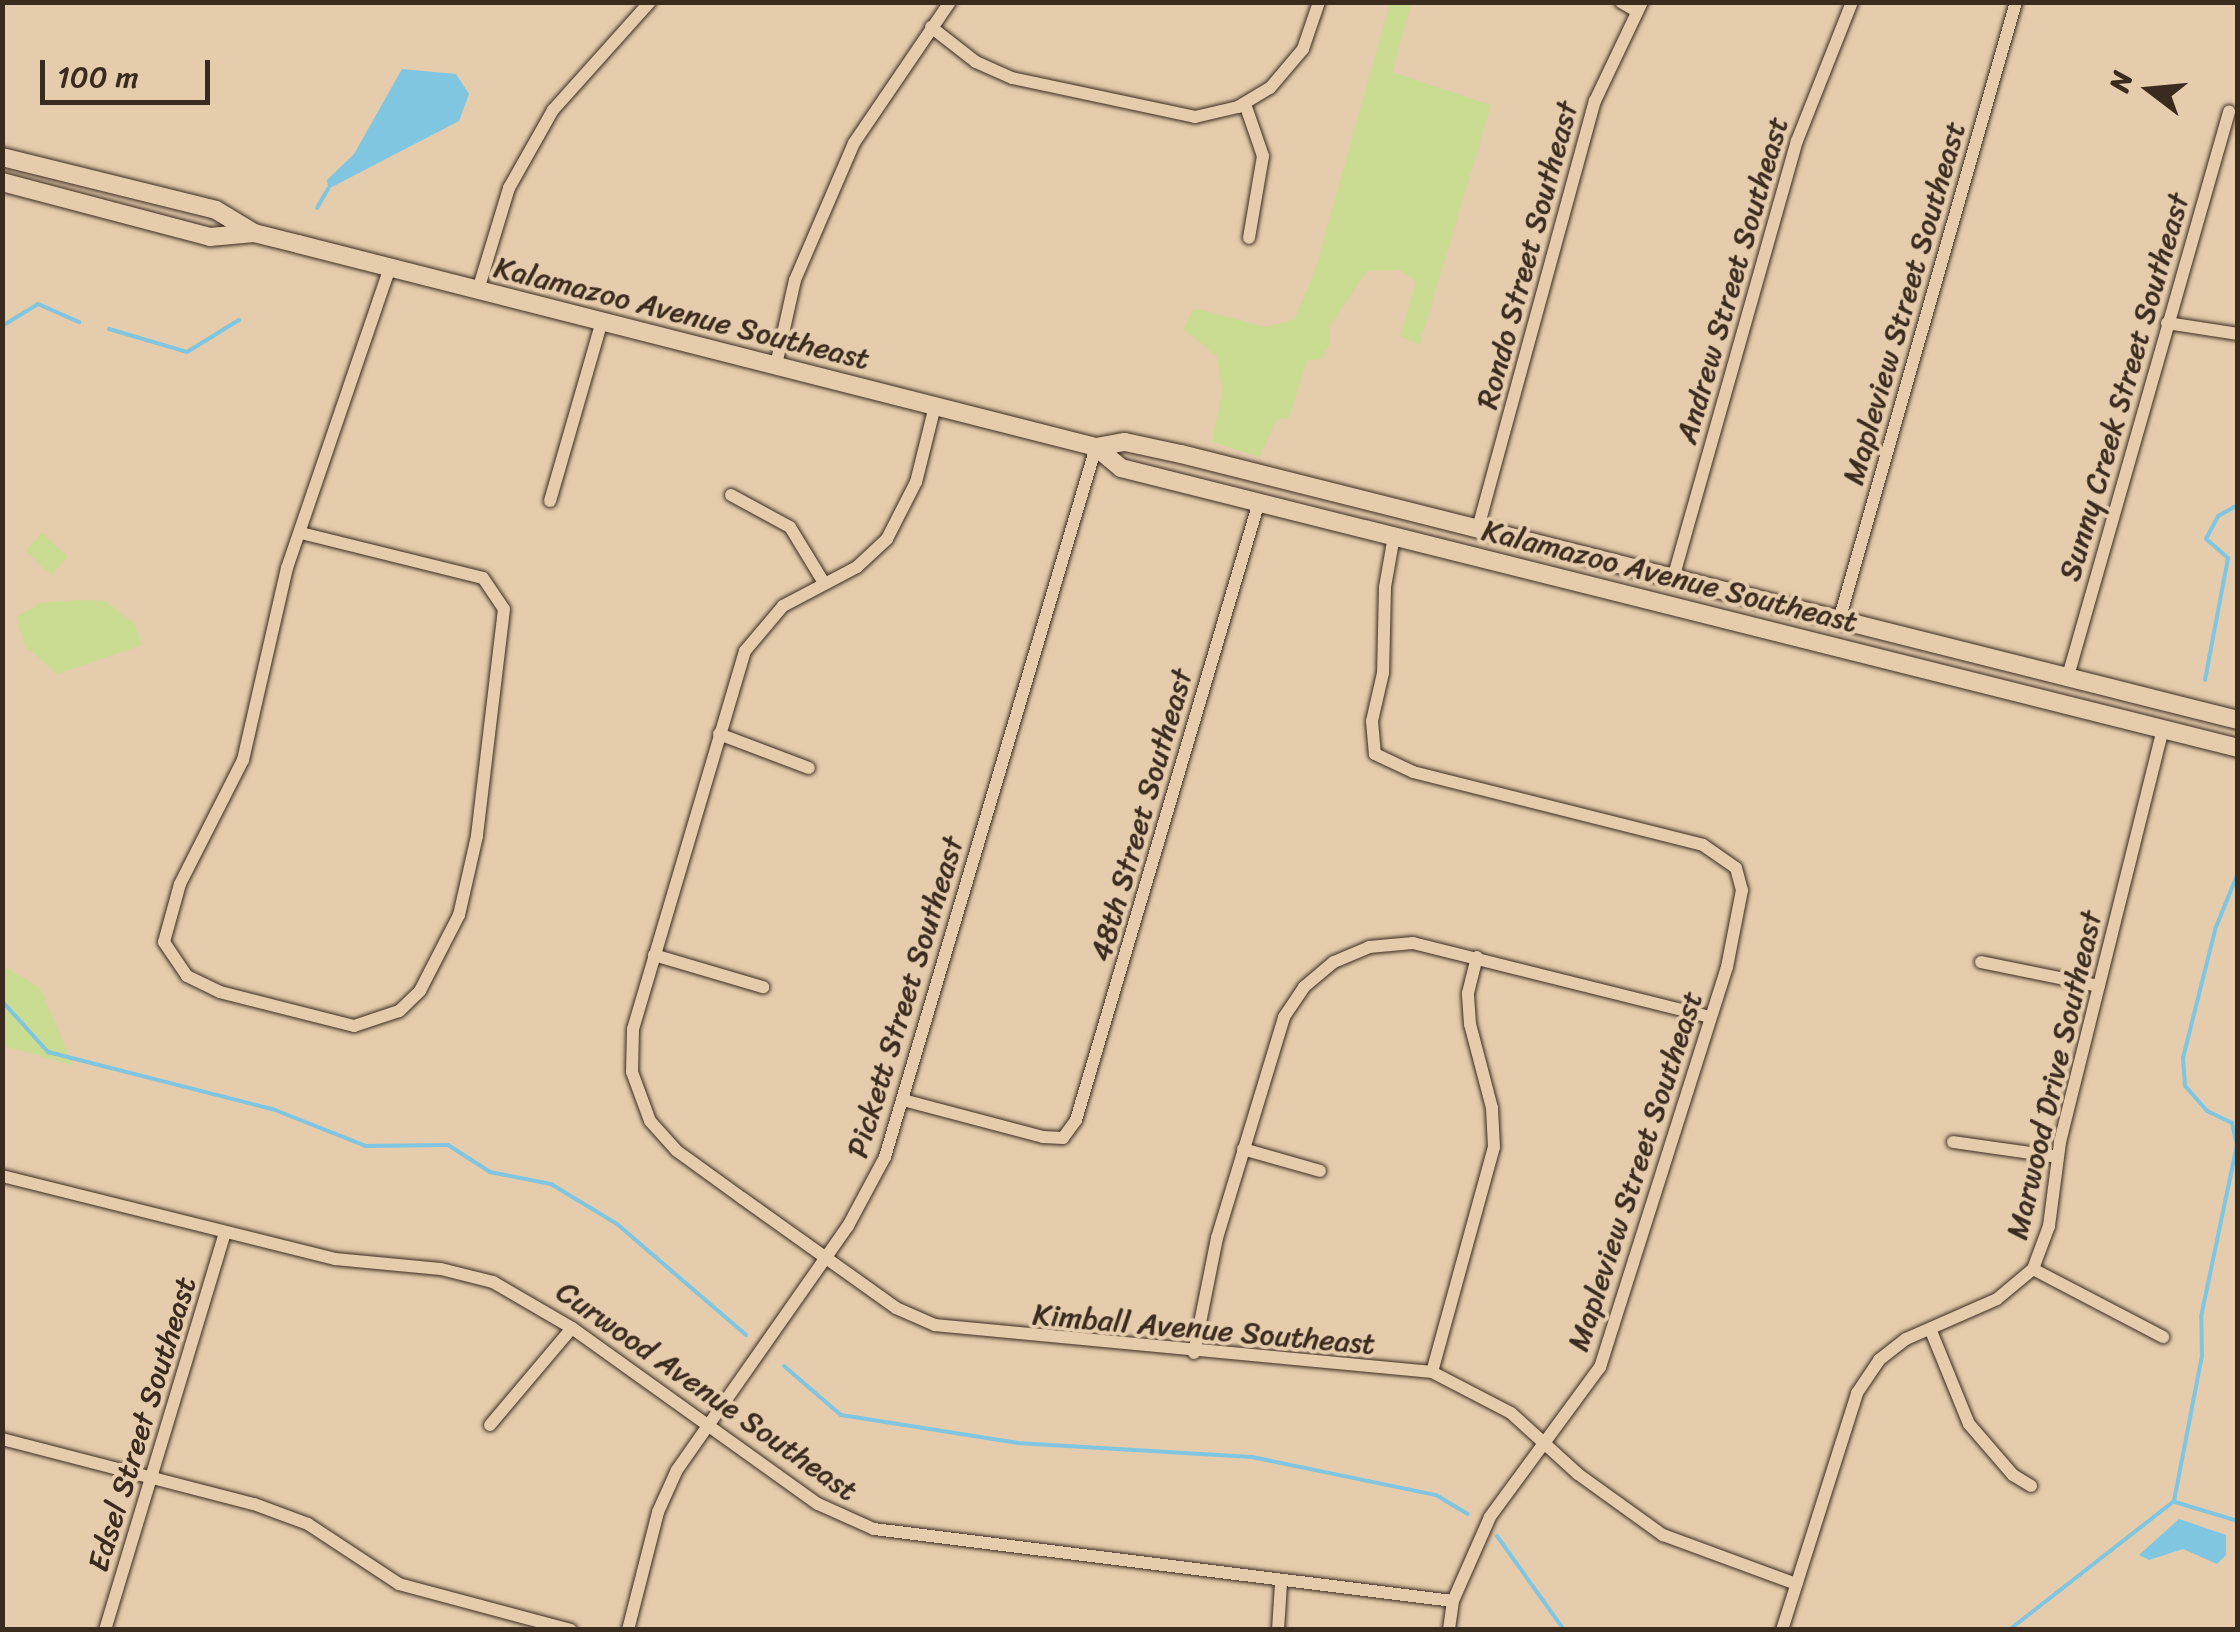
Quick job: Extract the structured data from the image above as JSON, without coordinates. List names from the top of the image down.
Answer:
{
  "streets": {
    "main road": ["Kalamazoo Avenue Southeast"],
    "street": [
      "Rondo Street Southeast",
      "Andrew Street Southeast",
      "Mapleview Street Southeast",
      "Sunny Creek Street Southeast",
      "48th Street Southeast",
      "Pickett Street Southeast",
      "Marwood Drive Southeast",
      "Kimball Avenue Southeast",
      "Curwood Avenue Southeast",
      "Edsel Street Southeast"
    ]
  },
  "crossings": [
    ["Rondo Street Southeast", "Kalamazoo Avenue Southeast"],
    ["Andrew Street Southeast", "Kalamazoo Avenue Southeast"],
    ["Mapleview Street Southeast", "Kalamazoo Avenue Southeast"],
    ["Mapleview Street Southeast", "Kimball Avenue Southeast"],
    ["Mapleview Street Southeast", "Curwood Avenue Southeast"],
    ["Kalamazoo Avenue Southeast", "Sunny Creek Street Southeast"],
    ["Kalamazoo Avenue Southeast", "48th Street Southeast"],
    ["Kalamazoo Avenue Southeast", "Pickett Street Southeast"],
    ["Kalamazoo Avenue Southeast", "Marwood Drive Southeast"],
    ["48th Street Southeast", "Pickett Street Southeast"],
    ["Pickett Street Southeast", "Kimball Avenue Southeast"],
    ["Pickett Street Southeast", "Curwood Avenue Southeast"],
    ["Marwood Drive Southeast", "Kimball Avenue Southeast"],
    ["Curwood Avenue Southeast", "Edsel Street Southeast"]
  ],
  "scale_bar": "100 m",
  "north": "left"
}
